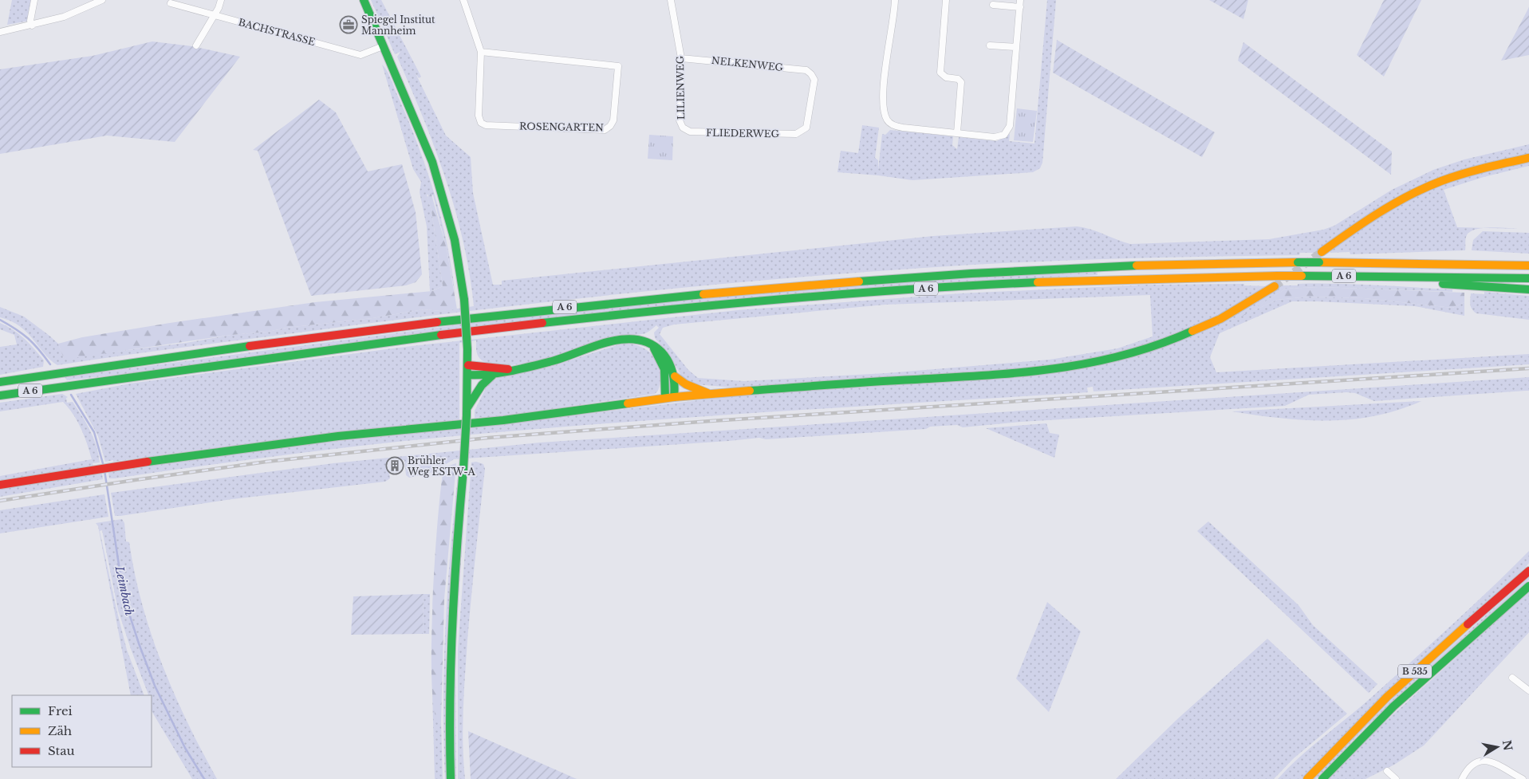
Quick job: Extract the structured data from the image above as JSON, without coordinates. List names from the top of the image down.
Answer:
{
  "streets": {
    "main road": ["A 6", "B 535"],
    "street": [
      "BACHSTRASSE",
      "NELKENWEG",
      "LILIENWEG",
      "ROSENGARTEN",
      "FLIEDERWEG"
    ]
  },
  "crossings": [
    ["NELKENWEG", "LILIENWEG"],
    ["NELKENWEG", "FLIEDERWEG"],
    ["LILIENWEG", "FLIEDERWEG"]
  ],
  "water": ["Leimbach"],
  "places": {
    "office": ["Spiegel Institut Mannheim"],
    "building": ["Brühler Weg ESTW-A"]
  },
  "legend": ["Frei", "Zäh", "Stau"],
  "north": "right"
}
